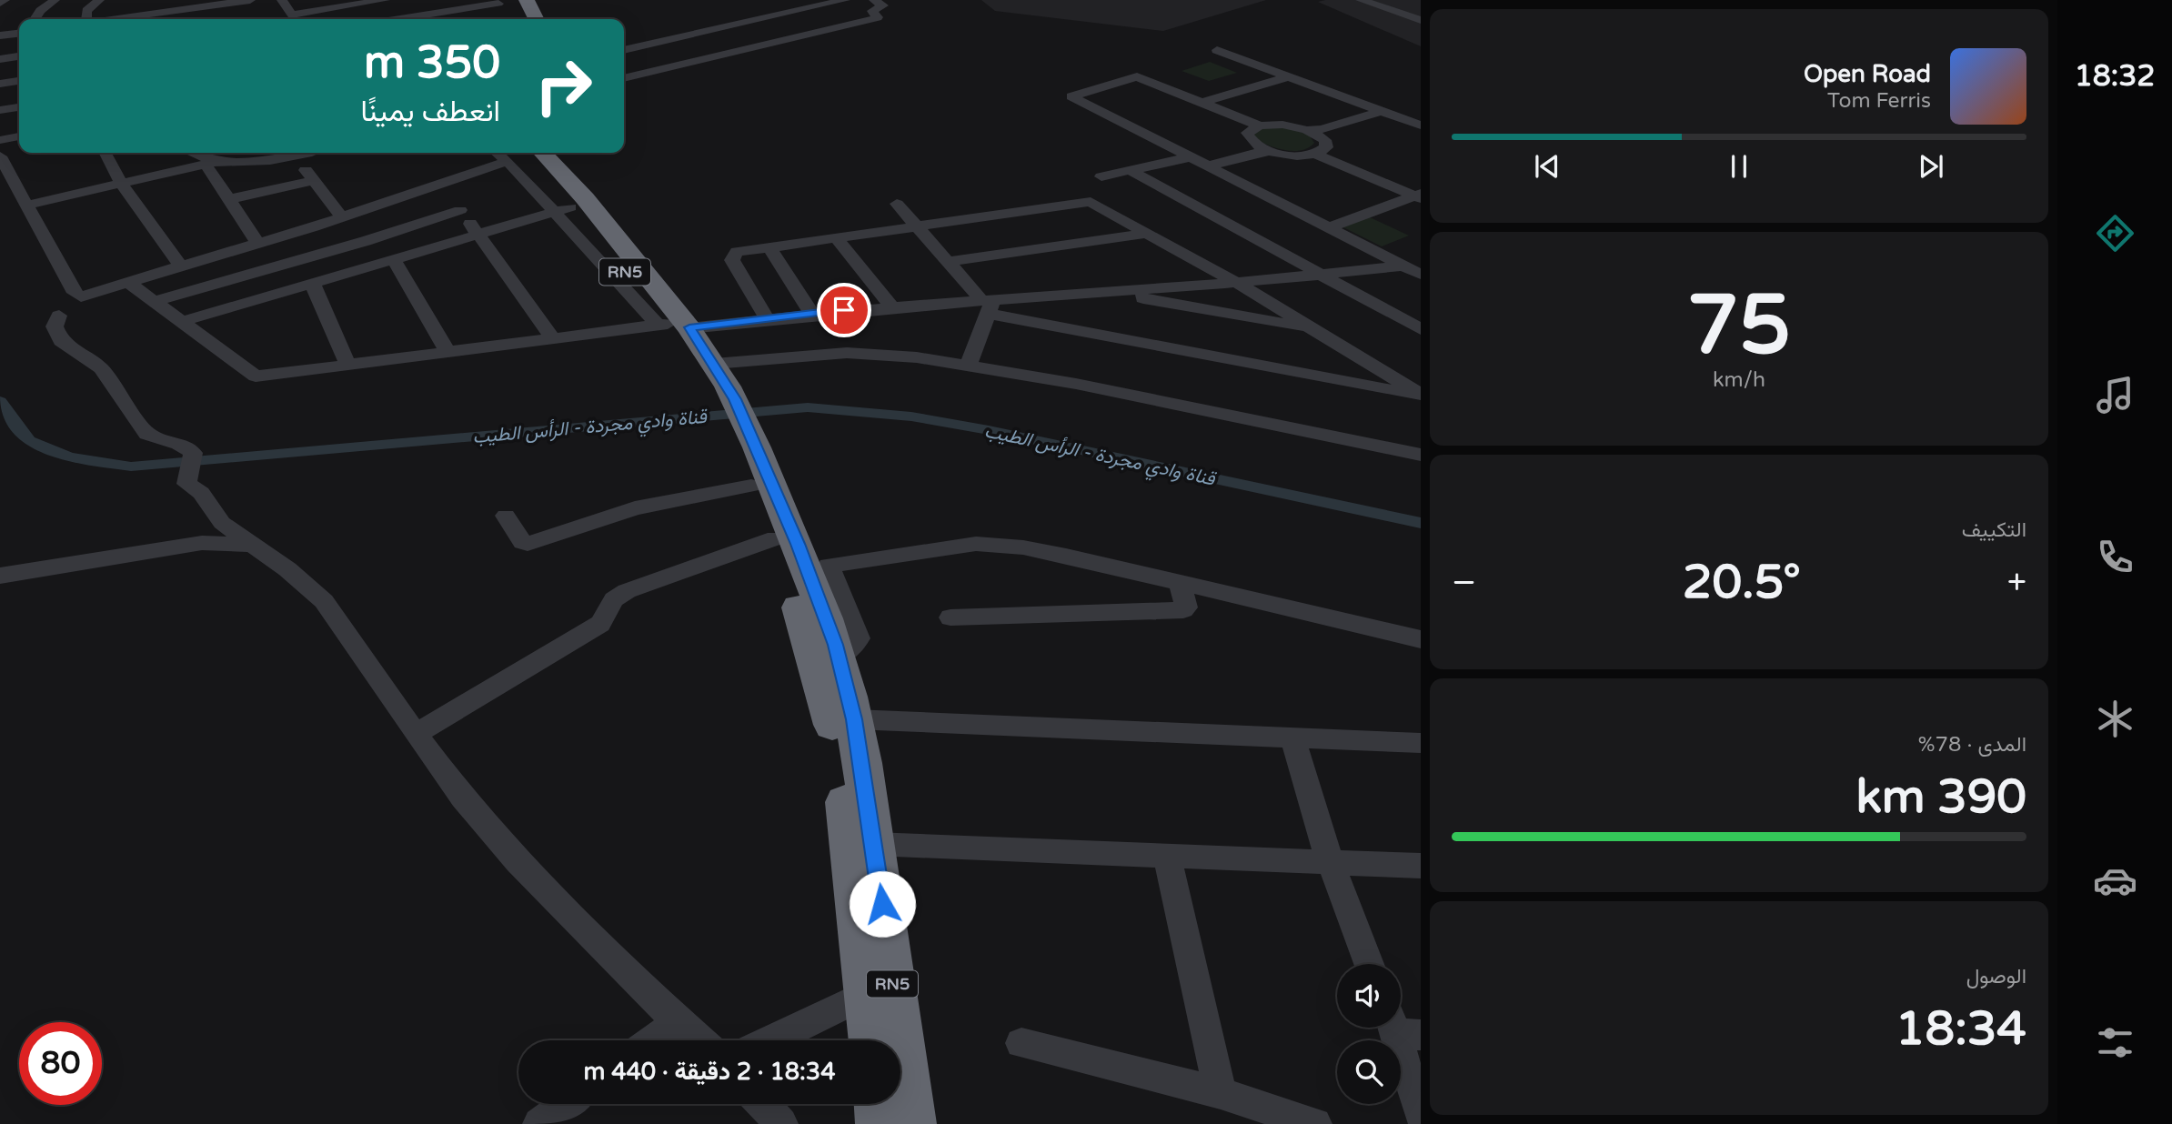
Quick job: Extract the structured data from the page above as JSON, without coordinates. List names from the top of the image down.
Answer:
{
  "streets": {
    "highway": ["RN5"]
  },
  "water": ["قناة وادي مجردة - الرأس الطيب"],
  "page": {
    "tabs": "18:32",
    "turn": ["350 m", "انعطف يمينًا"],
    "song": ["Open Road", "Tom Ferris"],
    "tile": [
      ["75", "km/h"],
      "التكييف",
      ["المدى · 78%", "390 km"],
      ["الوصول", "18:34"]
    ],
    "heat": ["−", "20.5°", "+"],
    "limit": "80",
    "trip": "18:34 · 2 دقيقة · 440 m"
  }
}
